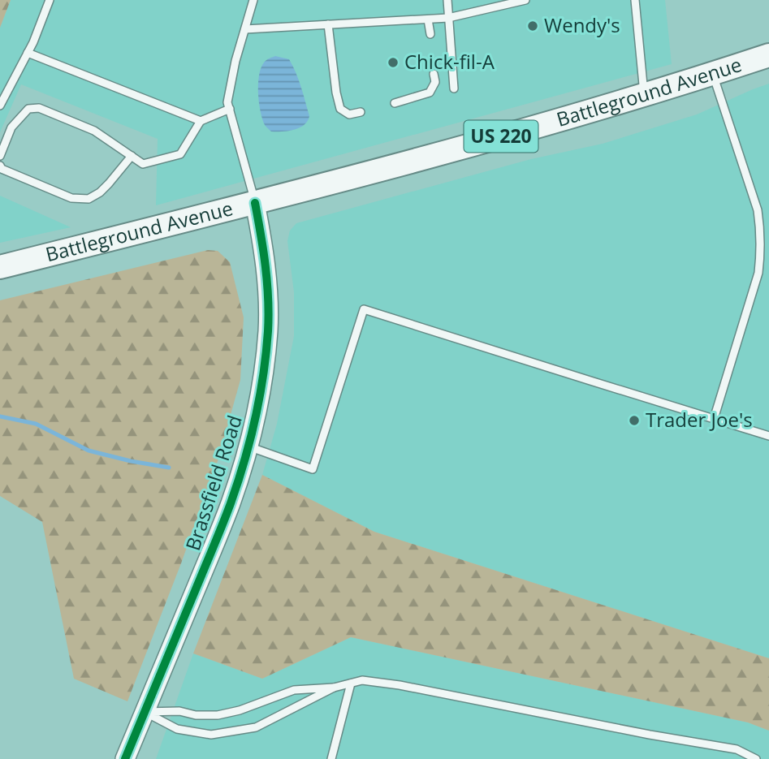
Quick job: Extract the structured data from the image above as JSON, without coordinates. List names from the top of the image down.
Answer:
{
  "streets": {
    "main road": ["Battleground Avenue", "US 220"],
    "street": ["Brassfield Road"]
  },
  "crossings": [
    ["Battleground Avenue", "Brassfield Road"]
  ],
  "places": ["Wendy's", "Chick-fil-A", "Trader Joe's"]
}
